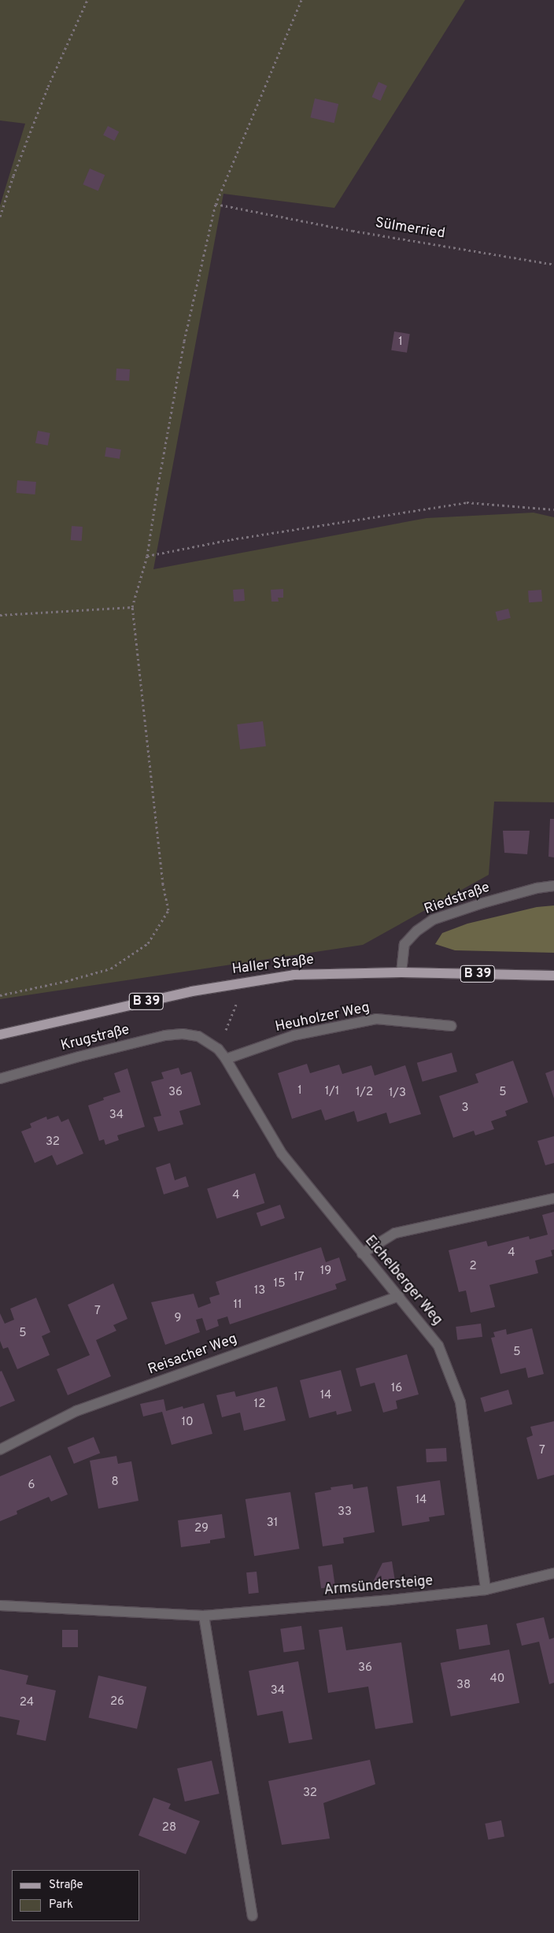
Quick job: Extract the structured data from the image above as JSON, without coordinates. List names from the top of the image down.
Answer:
{
  "streets": {
    "main road": ["Haller Straße", "B 39"],
    "street": [
      "Riedstraße",
      "Heuholzer Weg",
      "Krugstraße",
      "Eichelberger Weg",
      "Reisacher Weg",
      "Armsündersteige"
    ],
    "path": ["Sülmerried"]
  },
  "crossings": [
    ["Riedstraße", "Haller Straße"],
    ["Heuholzer Weg", "Eichelberger Weg"],
    ["Krugstraße", "Eichelberger Weg"],
    ["Eichelberger Weg", "Reisacher Weg"],
    ["Eichelberger Weg", "Armsündersteige"]
  ],
  "house_numbers": [
    "1",
    "1",
    "1/1",
    "36",
    "1/2",
    "5",
    "1/3",
    "3",
    "34",
    "32",
    "4",
    "4",
    "2",
    "19",
    "17",
    "15",
    "13",
    "11",
    "7",
    "9",
    "5",
    "5",
    "16",
    "14",
    "12",
    "10",
    "7",
    "8",
    "6",
    "14",
    "33",
    "31",
    "29",
    "36",
    "40",
    "38",
    "34",
    "26",
    "24",
    "32",
    "28"
  ],
  "legend": ["Straße", "Park"]
}
